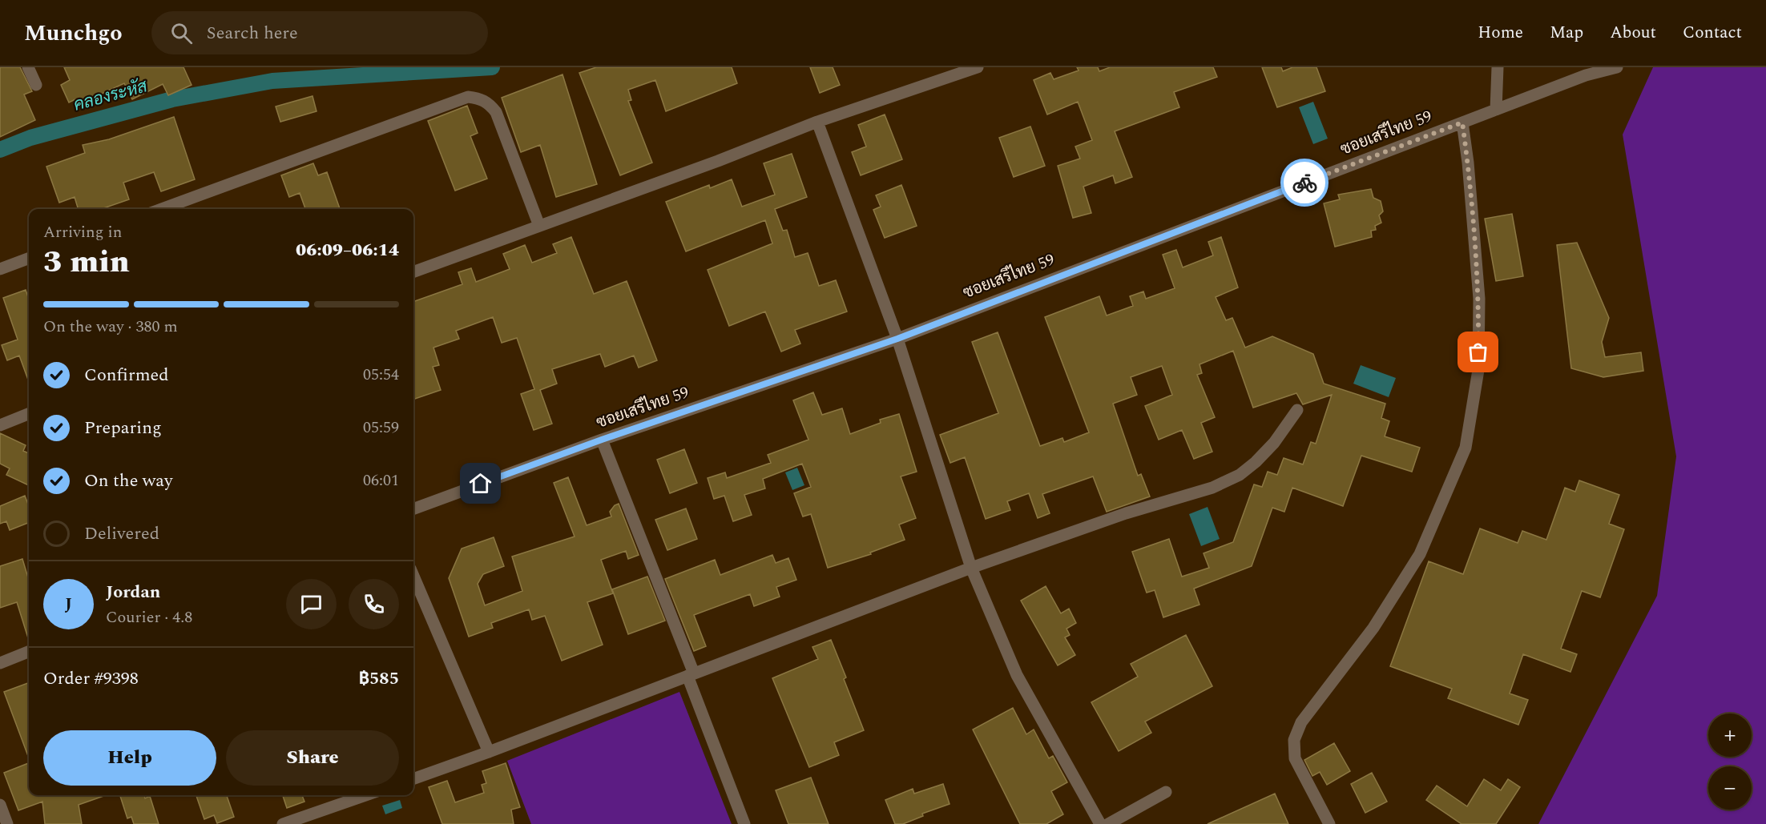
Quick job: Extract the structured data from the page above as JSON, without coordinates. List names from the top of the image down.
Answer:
{
  "streets": {
    "street": ["ซอยเสรีไทย 59"]
  },
  "water": ["คลองระหัส"],
  "page": {
    "header": "Munchgo",
    "search": "Search here",
    "nav": [
      "Home",
      "Map",
      "About",
      "Contact"
    ],
    "heading": ["3 min", "Arriving in", "06:09–06:14"],
    "panel": [
      "Jordan",
      "Courier · 4.8",
      "Order #9398",
      "฿585"
    ],
    "bar": "On the way · 380 m",
    "list": [
      ["Confirmed", "05:54"],
      ["Preparing", "05:59"],
      ["On the way", "06:01"],
      "Delivered"
    ],
    "round": "J",
    "map_buttons": ["+", "−"],
    "buttons": ["Help", "Share"]
  }
}
